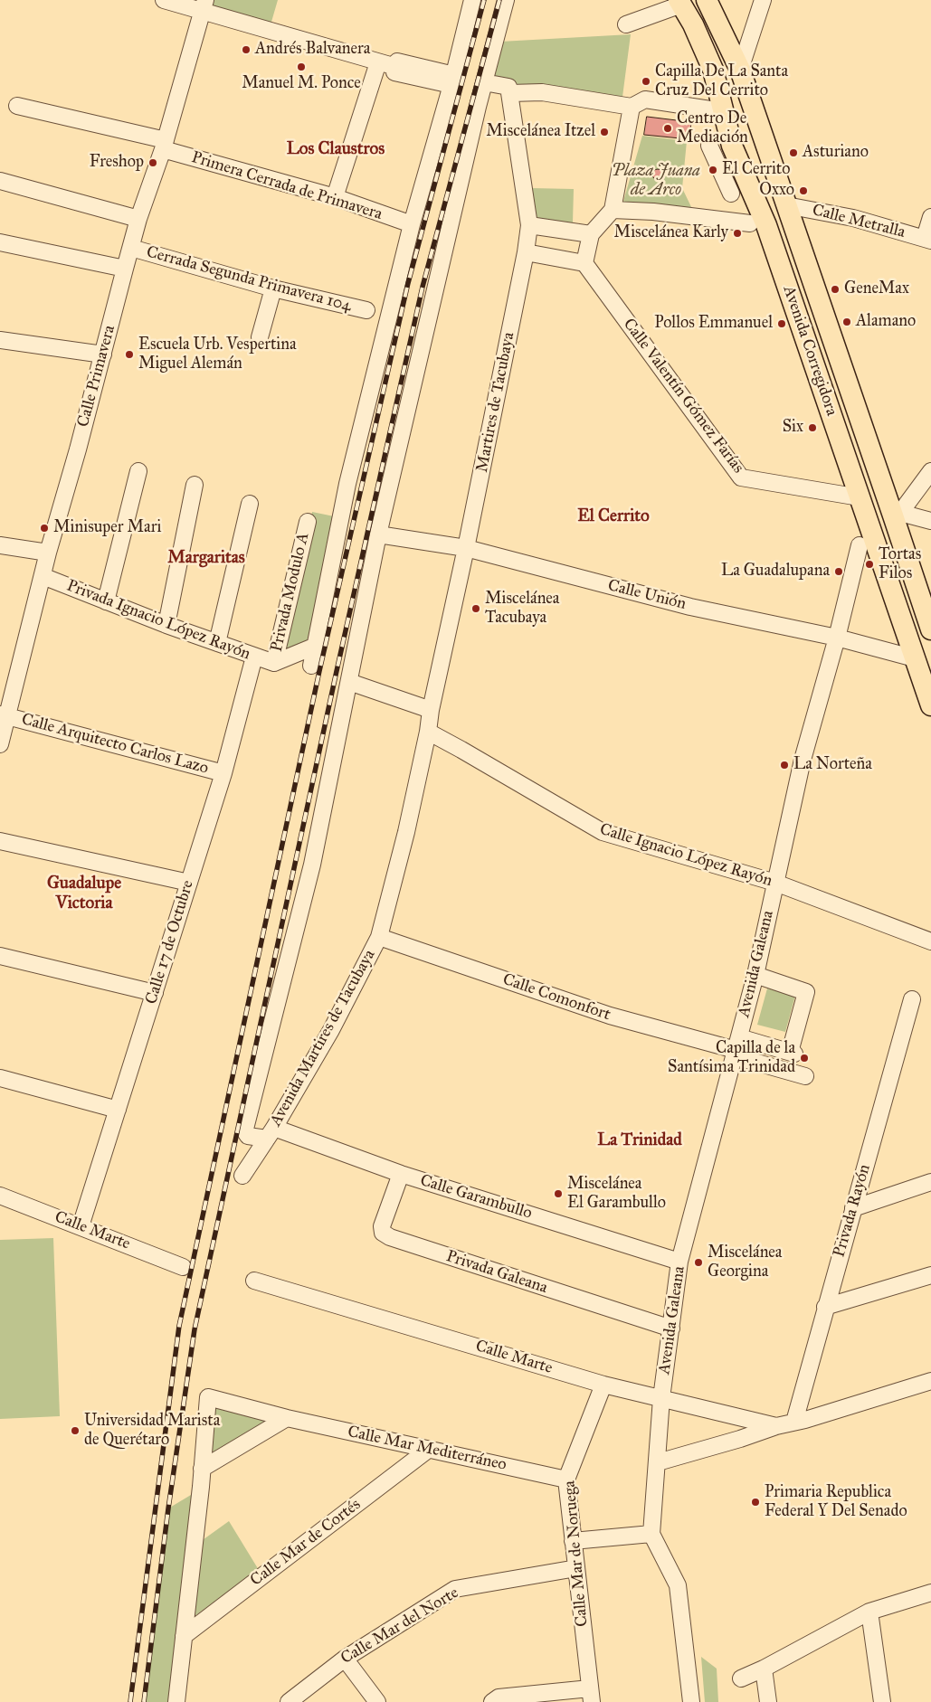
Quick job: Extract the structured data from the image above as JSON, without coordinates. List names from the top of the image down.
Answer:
{
  "streets": {
    "main road": ["Avenida Corregidora"],
    "street": [
      "Primera Cerrada de Primavera",
      "Calle Metralla",
      "Cerrada Segunda Primavera 104",
      "Calle Primavera",
      "Calle Valentín Gómez Farías",
      "Martires de Tacubaya",
      "Privada Modulo A",
      "Calle Unión",
      "Privada Ignacio López Rayón",
      "Calle Arquitecto Carlos Lazo",
      "Calle Ignacio López Rayón",
      "Calle 17 de Octubre",
      "Avenida Galeana",
      "Calle Comonfort",
      "Avenida Martires de Tacubaya",
      "Calle Garambullo",
      "Privada Rayón",
      "Calle Marte",
      "Privada Galeana",
      "Calle Mar Mediterráneo",
      "Calle Mar de Cortés",
      "Calle Mar de Noruega",
      "Calle Mar del Norte"
    ]
  },
  "crossings": [
    ["Primera Cerrada de Primavera", "Calle Primavera"],
    ["Calle Metralla", "Avenida Corregidora"],
    ["Cerrada Segunda Primavera 104", "Calle Primavera"],
    ["Avenida Corregidora", "Calle Valentín Gómez Farías"],
    ["Avenida Corregidora", "Calle Unión"],
    ["Calle Primavera", "Privada Ignacio López Rayón"],
    ["Calle Primavera", "Calle Arquitecto Carlos Lazo"],
    ["Martires de Tacubaya", "Calle Unión"],
    ["Martires de Tacubaya", "Avenida Martires de Tacubaya"],
    ["Privada Modulo A", "Privada Ignacio López Rayón"],
    ["Calle Unión", "Avenida Galeana"],
    ["Privada Ignacio López Rayón", "Calle 17 de Octubre"],
    ["Calle Arquitecto Carlos Lazo", "Calle 17 de Octubre"],
    ["Calle Ignacio López Rayón", "Avenida Galeana"],
    ["Calle Ignacio López Rayón", "Avenida Martires de Tacubaya"],
    ["Calle 17 de Octubre", "Calle Marte"],
    ["Avenida Galeana", "Calle Comonfort"],
    ["Avenida Galeana", "Calle Garambullo"],
    ["Avenida Galeana", "Calle Marte"],
    ["Avenida Galeana", "Privada Galeana"],
    ["Calle Comonfort", "Avenida Martires de Tacubaya"],
    ["Avenida Martires de Tacubaya", "Calle Garambullo"],
    ["Calle Garambullo", "Privada Galeana"],
    ["Privada Rayón", "Calle Marte"],
    ["Calle Marte", "Calle Mar de Noruega"],
    ["Calle Mar Mediterráneo", "Calle Mar de Cortés"],
    ["Calle Mar Mediterráneo", "Calle Mar de Noruega"],
    ["Calle Mar de Noruega", "Calle Mar del Norte"]
  ],
  "districts": [
    "Los Claustros",
    "El Cerrito",
    "Margaritas",
    "Guadalupe Victoria",
    "La Trinidad"
  ],
  "parks": ["Plaza Juana de Arco"],
  "places": [
    "Andrés Balvanera",
    "Manuel M. Ponce",
    "Capilla De La Santa Cruz Del Cerrito",
    "Centro De Mediación",
    "Miscelánea Itzel",
    "Asturiano",
    "Freshop",
    "El Cerrito",
    "Oxxo",
    "Miscelánea Karly",
    "GeneMax",
    "Alamano",
    "Pollos Emmanuel",
    "Escuela Urb. Vespertina Miguel Alemán",
    "Six",
    "Minisuper Mari",
    "Tortas Filos",
    "La Guadalupana",
    "Miscelánea Tacubaya",
    "La Norteña",
    "Capilla de la Santísima Trinidad",
    "Miscelánea El Garambullo",
    "Miscelánea Georgina",
    "Universidad Marista de Querétaro",
    "Primaria Republica Federal Y Del Senado"
  ]
}
